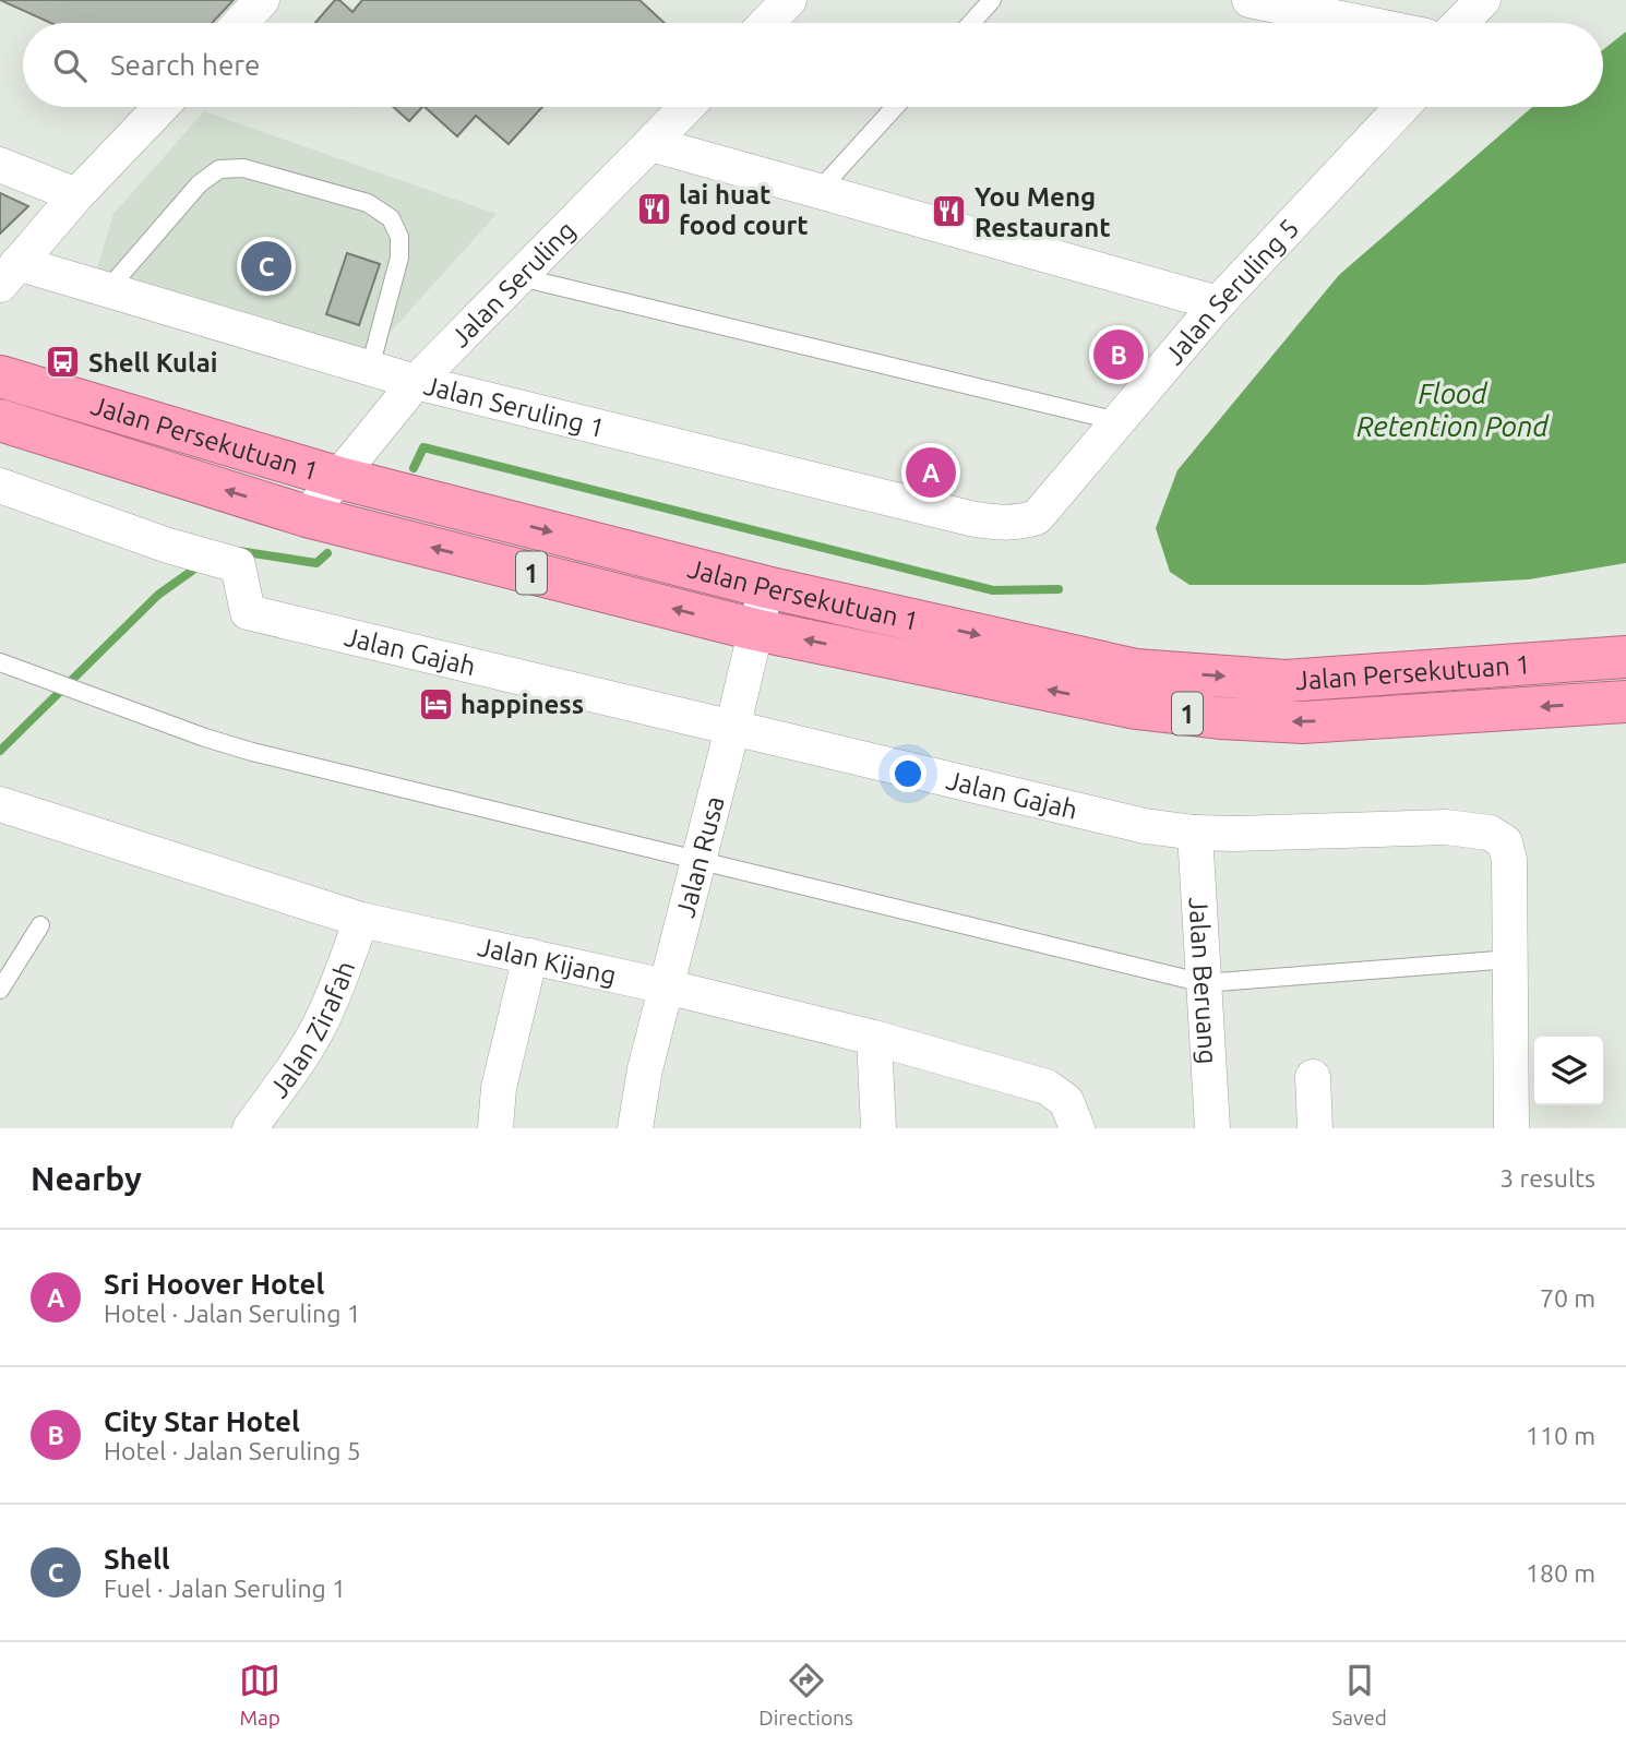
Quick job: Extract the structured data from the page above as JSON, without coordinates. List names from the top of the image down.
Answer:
{
  "streets": {
    "highway": ["Jalan Persekutuan 1", "1"],
    "street": [
      "Jalan Seruling",
      "Jalan Seruling 5",
      "Jalan Seruling 1",
      "Jalan Gajah",
      "Jalan Rusa",
      "Jalan Kijang",
      "Jalan Beruang",
      "Jalan Zirafah"
    ]
  },
  "crossings": [
    ["Jalan Seruling", "Jalan Seruling 1"],
    ["Jalan Seruling", "Jalan Persekutuan 1"],
    ["Jalan Seruling 5", "Jalan Seruling 1"],
    ["Jalan Persekutuan 1", "Jalan Rusa"],
    ["Jalan Gajah", "Jalan Rusa"],
    ["Jalan Gajah", "Jalan Beruang"],
    ["Jalan Rusa", "Jalan Kijang"],
    ["Jalan Kijang", "Jalan Zirafah"]
  ],
  "water": ["Flood Retention Pond"],
  "places": {
    "restaurant": ["lai huat food court", "You Meng Restaurant"],
    "bus stop": ["Shell Kulai"],
    "hotel": ["happiness"]
  },
  "page": {
    "search": "Search here",
    "pins": ["C", "B", "A"],
    "heading": ["Nearby", "3 results"],
    "list": [
      {
        "mark": "A",
        "name": "Sri Hoover Hotel",
        "note": "Hotel · Jalan Seruling 1",
        "value": "70 m"
      },
      {
        "mark": "B",
        "name": "City Star Hotel",
        "note": "Hotel · Jalan Seruling 5",
        "value": "110 m"
      },
      {
        "mark": "C",
        "name": "Shell",
        "note": "Fuel · Jalan Seruling 1",
        "value": "180 m"
      }
    ],
    "nav": ["Map", "Directions", "Saved"]
  }
}
